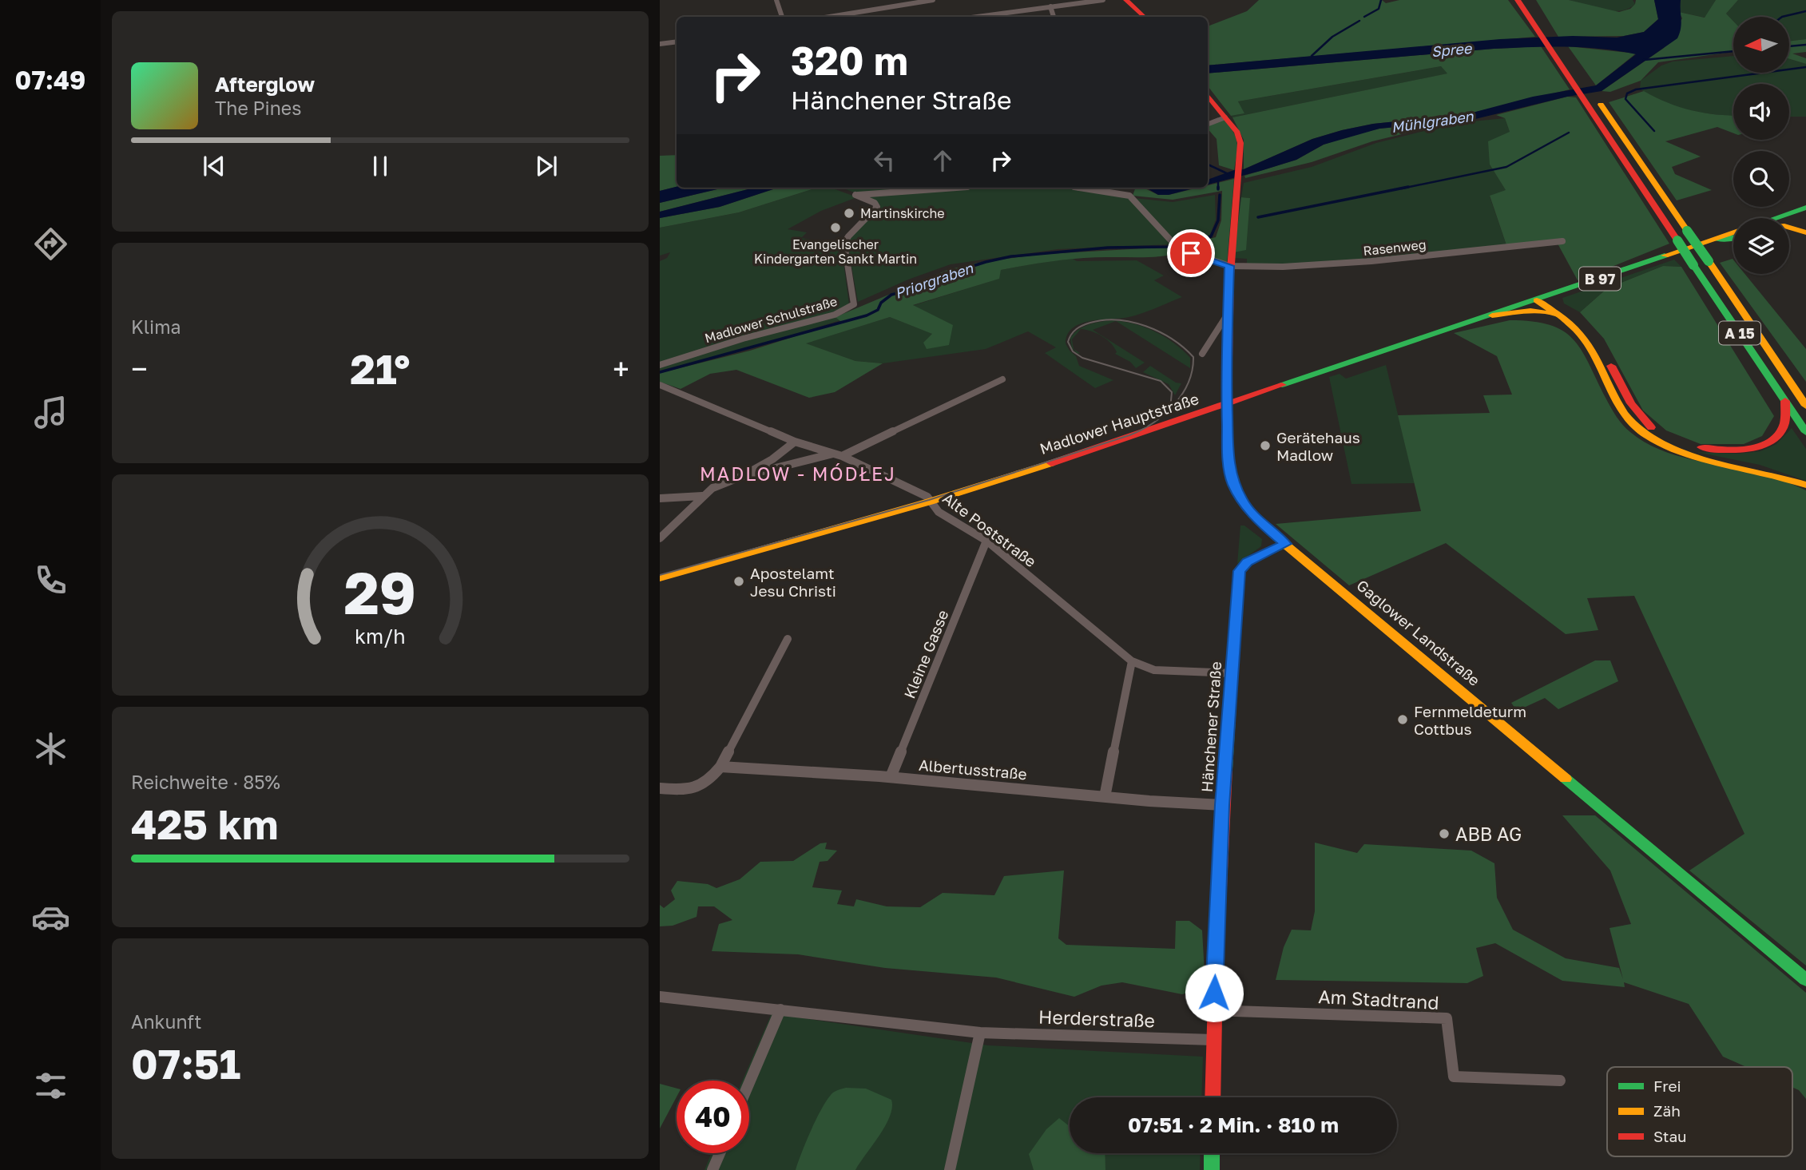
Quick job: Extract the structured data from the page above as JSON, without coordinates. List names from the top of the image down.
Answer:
{
  "streets": {
    "main road": [
      "B 97",
      "A 15",
      "Madlower Hauptstraße",
      "Gaglower Landstraße",
      "Hänchener Straße"
    ],
    "street": [
      "Rasenweg",
      "Madlower Schulstraße",
      "Alte Poststraße",
      "Kleine Gasse",
      "Albertusstraße",
      "Am Stadtrand",
      "Herderstraße"
    ]
  },
  "crossings": [
    ["Rasenweg", "Gaglower Landstraße"],
    ["Madlower Hauptstraße", "Alte Poststraße"],
    ["Madlower Hauptstraße", "Gaglower Landstraße"],
    ["Alte Poststraße", "Kleine Gasse"],
    ["Alte Poststraße", "Hänchener Straße"],
    ["Gaglower Landstraße", "Hänchener Straße"],
    ["Kleine Gasse", "Albertusstraße"],
    ["Hänchener Straße", "Albertusstraße"],
    ["Hänchener Straße", "Am Stadtrand"],
    ["Hänchener Straße", "Herderstraße"]
  ],
  "districts": ["MADLOW - MÓDŁEJ"],
  "water": ["Spree", "Mühlgraben", "Priorgraben"],
  "places": [
    "Martinskirche",
    "Evangelischer Kindergarten Sankt Martin",
    "Gerätehaus Madlow",
    "Apostelamt Jesu Christi",
    "Fernmeldeturm Cottbus",
    "ABB AG"
  ],
  "legend": ["Frei", "Zäh", "Stau"],
  "north": "left",
  "page": {
    "tabs": "07:49",
    "turn": ["320 m", "Hänchener Straße"],
    "song": ["Afterglow", "The Pines"],
    "tile": [
      "Klima",
      ["Reichweite · 85%", "425 km"],
      ["Ankunft", "07:51"]
    ],
    "heat": ["−", "21°", "+"],
    "limit": "40",
    "trip": "07:51 · 2 Min. · 810 m",
    "gauge": ["29", "km/h"]
  }
}
